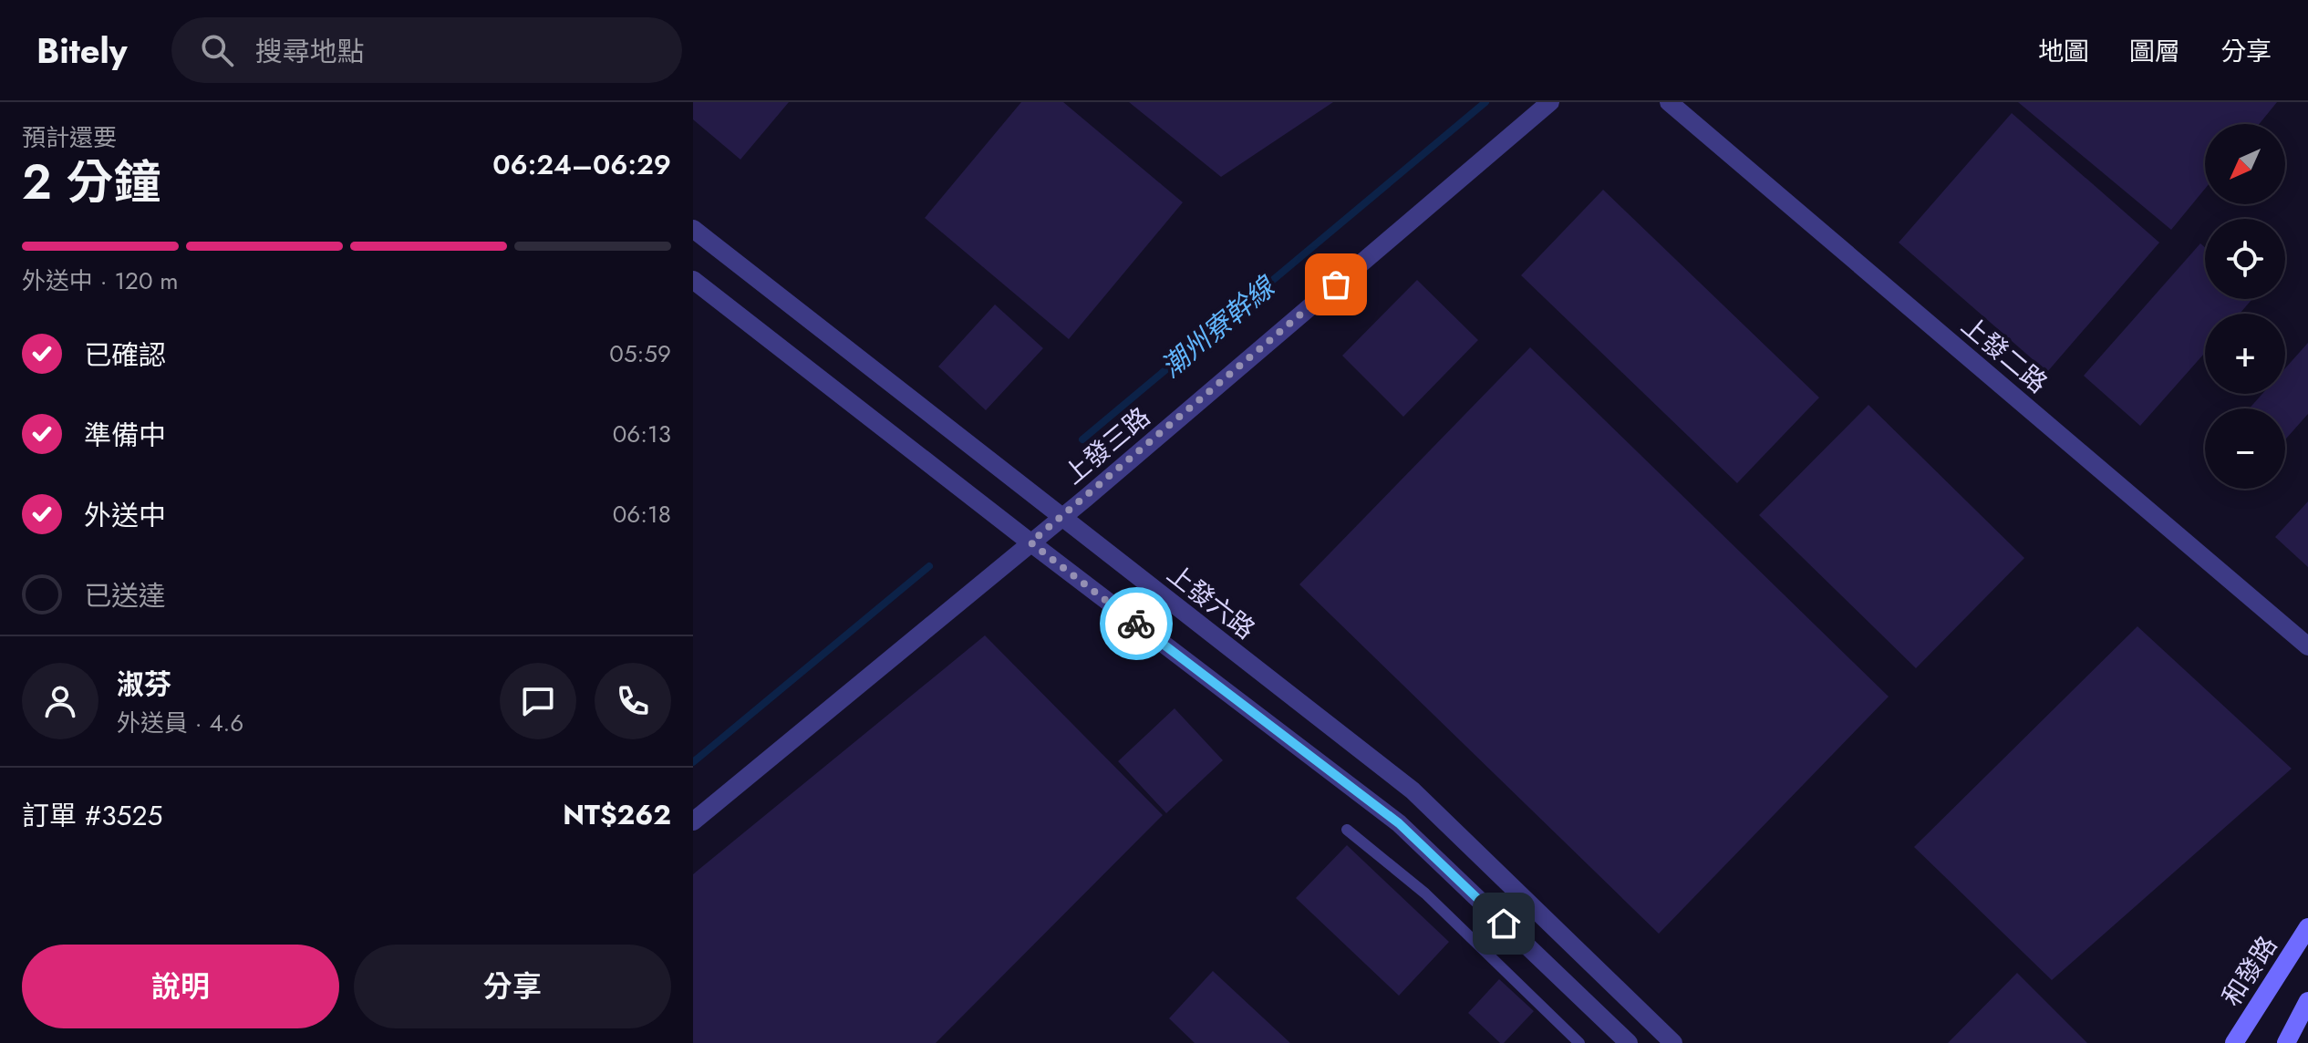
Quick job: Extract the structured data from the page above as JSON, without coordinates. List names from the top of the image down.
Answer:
{
  "streets": {
    "street": [
      "上發二路",
      "上發三路",
      "上發六路",
      "和發路"
    ]
  },
  "crossings": [
    ["上發三路", "上發六路"]
  ],
  "water": ["潮州寮幹線"],
  "north": "bottom left",
  "page": {
    "header": "Bitely",
    "search": "搜尋地點",
    "nav": ["地圖", "圖層", "分享"],
    "heading": ["2 分鐘", "預計還要", "06:24–06:29"],
    "panel": [
      "淑芬",
      "外送員 · 4.6",
      "訂單 #3525",
      "NT$262"
    ],
    "map_buttons": ["+", "−"],
    "bar": "外送中 · 120 m",
    "list": [
      ["已確認", "05:59"],
      ["準備中", "06:13"],
      ["外送中", "06:18"],
      "已送達"
    ],
    "buttons": ["說明", "分享"]
  }
}
